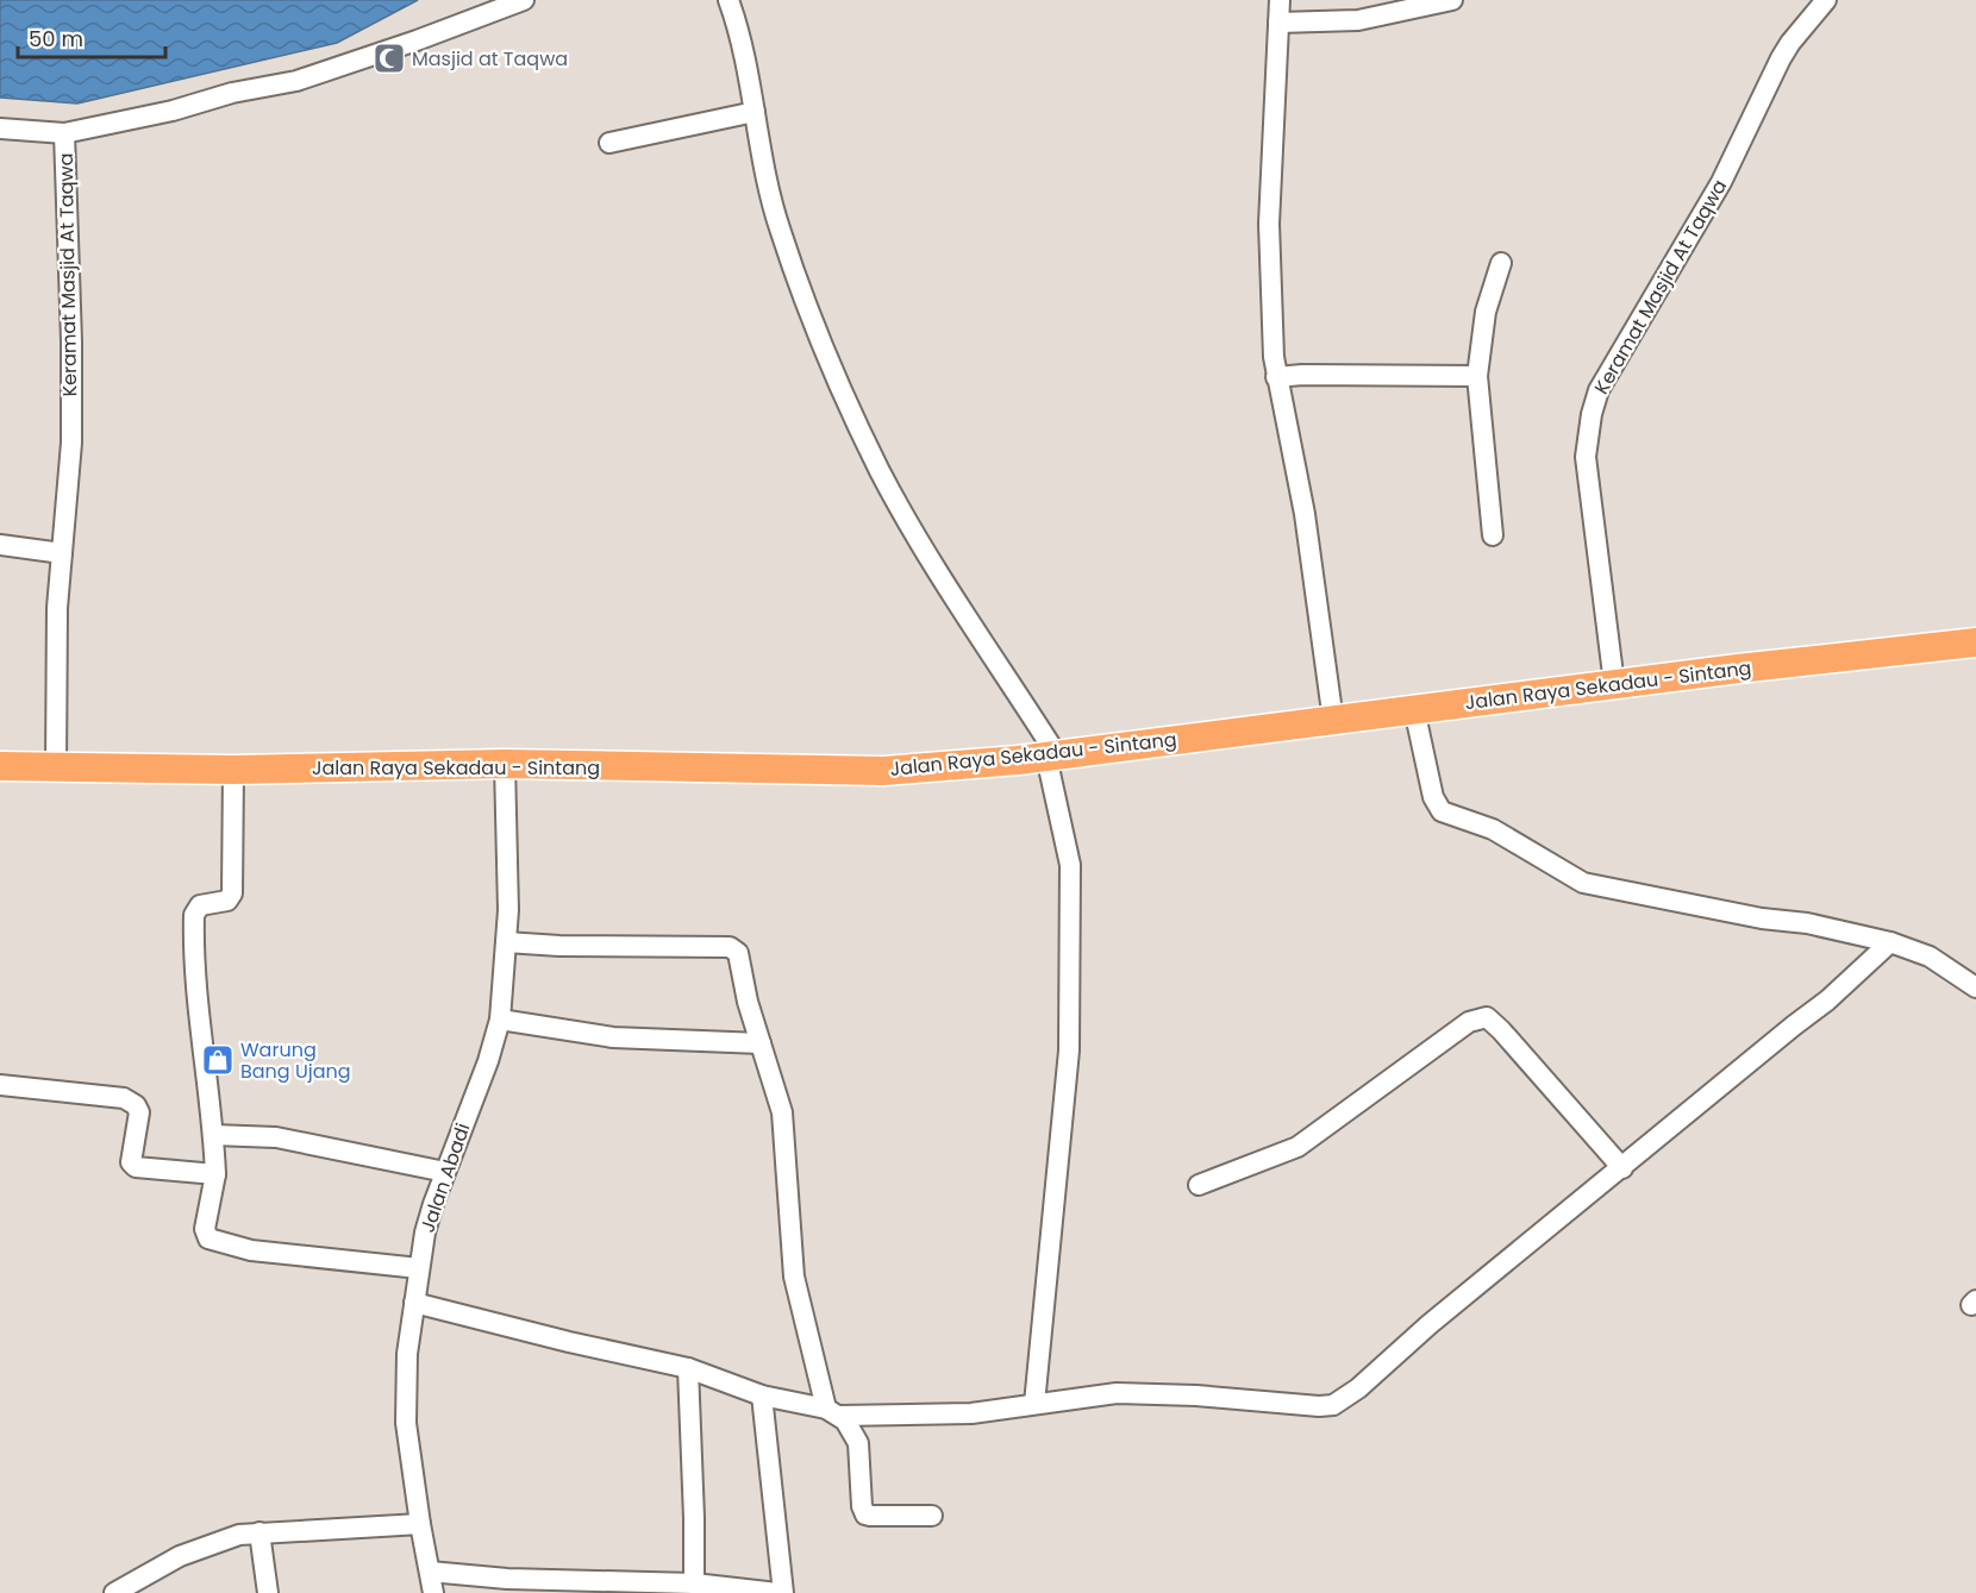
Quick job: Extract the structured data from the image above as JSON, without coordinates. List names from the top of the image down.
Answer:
{
  "streets": {
    "highway": ["Jalan Raya Sekadau - Sintang"],
    "street": ["Keramat Masjid At Taqwa", "Jalan Abadi"]
  },
  "crossings": [
    ["Keramat Masjid At Taqwa", "Jalan Raya Sekadau - Sintang"],
    ["Jalan Raya Sekadau - Sintang", "Jalan Abadi"]
  ],
  "places": {
    "mosque": ["Masjid at Taqwa"],
    "shop": ["Warung Bang Ujang"]
  },
  "scale_bar": "50 m"
}
